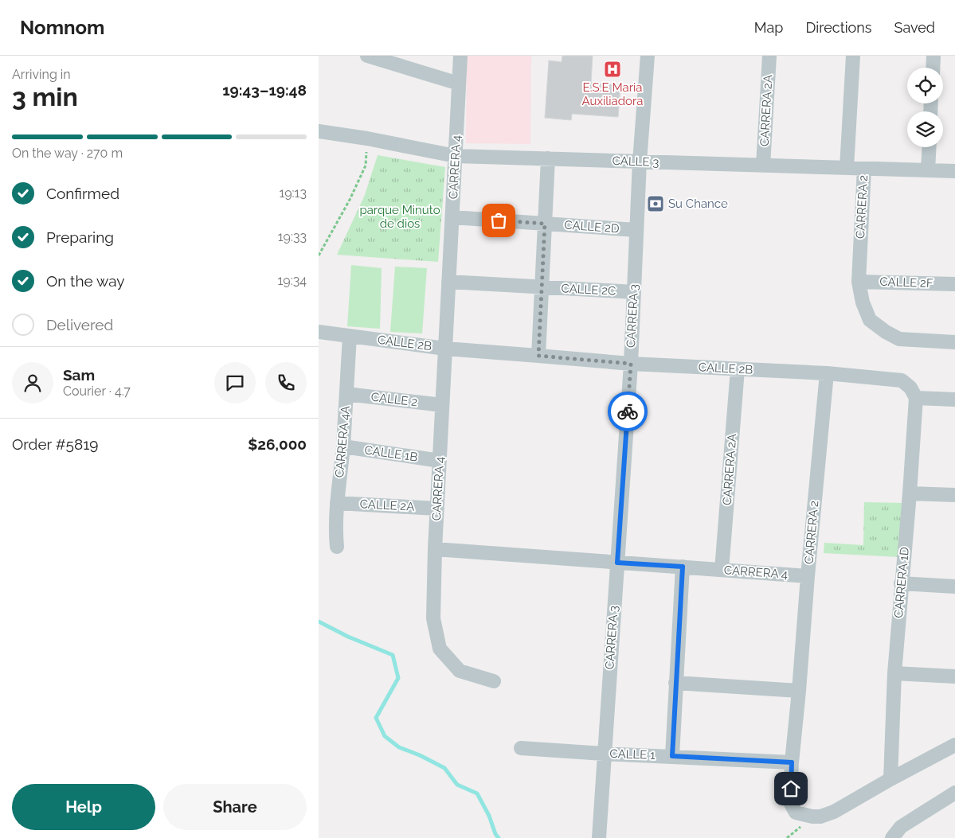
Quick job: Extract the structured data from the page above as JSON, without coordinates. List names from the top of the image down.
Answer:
{
  "streets": {
    "street": [
      "CARRERA 2A",
      "CALLE 3",
      "CARRERA 4",
      "CARRERA 2",
      "CALLE 2D",
      "CALLE 2F",
      "CALLE 2C",
      "CARRERA 3",
      "CALLE 2B",
      "CALLE 2",
      "CARRERA 4A",
      "CALLE 1B",
      "CALLE 2A",
      "CARRERA 1D",
      "CALLE 1"
    ]
  },
  "crossings": [
    ["CARRERA 2A", "CALLE 3"],
    ["CARRERA 2A", "CARRERA 4"],
    ["CARRERA 2A", "CALLE 2B"],
    ["CALLE 3", "CARRERA 4"],
    ["CALLE 3", "CARRERA 2"],
    ["CALLE 3", "CARRERA 3"],
    ["CARRERA 4", "CARRERA 2"],
    ["CARRERA 4", "CALLE 2D"],
    ["CARRERA 4", "CALLE 2C"],
    ["CARRERA 4", "CARRERA 3"],
    ["CARRERA 4", "CALLE 2B"],
    ["CARRERA 4", "CALLE 2"],
    ["CARRERA 4", "CALLE 1B"],
    ["CARRERA 4", "CALLE 2A"],
    ["CARRERA 2", "CALLE 2F"],
    ["CARRERA 2", "CALLE 2B"],
    ["CARRERA 2", "CARRERA 1D"],
    ["CARRERA 2", "CALLE 1"],
    ["CALLE 2D", "CARRERA 3"],
    ["CALLE 2C", "CARRERA 3"],
    ["CARRERA 3", "CALLE 2B"],
    ["CARRERA 3", "CALLE 1"],
    ["CALLE 2B", "CARRERA 4A"],
    ["CALLE 2B", "CARRERA 1D"],
    ["CALLE 2", "CARRERA 4A"],
    ["CARRERA 4A", "CALLE 1B"],
    ["CARRERA 4A", "CALLE 2A"]
  ],
  "parks": ["parque Minuto de dios"],
  "places": {
    "hospital": ["E.S.E Maria Auxiliadora"],
    "bank": ["Su Chance"]
  },
  "page": {
    "header": "Nomnom",
    "nav": ["Map", "Directions", "Saved"],
    "heading": ["3 min", "Arriving in", "19:43–19:48"],
    "panel": [
      "Sam",
      "Courier · 4.7",
      "Order #5819",
      "$26,000"
    ],
    "bar": "On the way · 270 m",
    "list": [
      ["Confirmed", "19:13"],
      ["Preparing", "19:33"],
      ["On the way", "19:34"],
      "Delivered"
    ],
    "buttons": ["Help", "Share"]
  }
}
